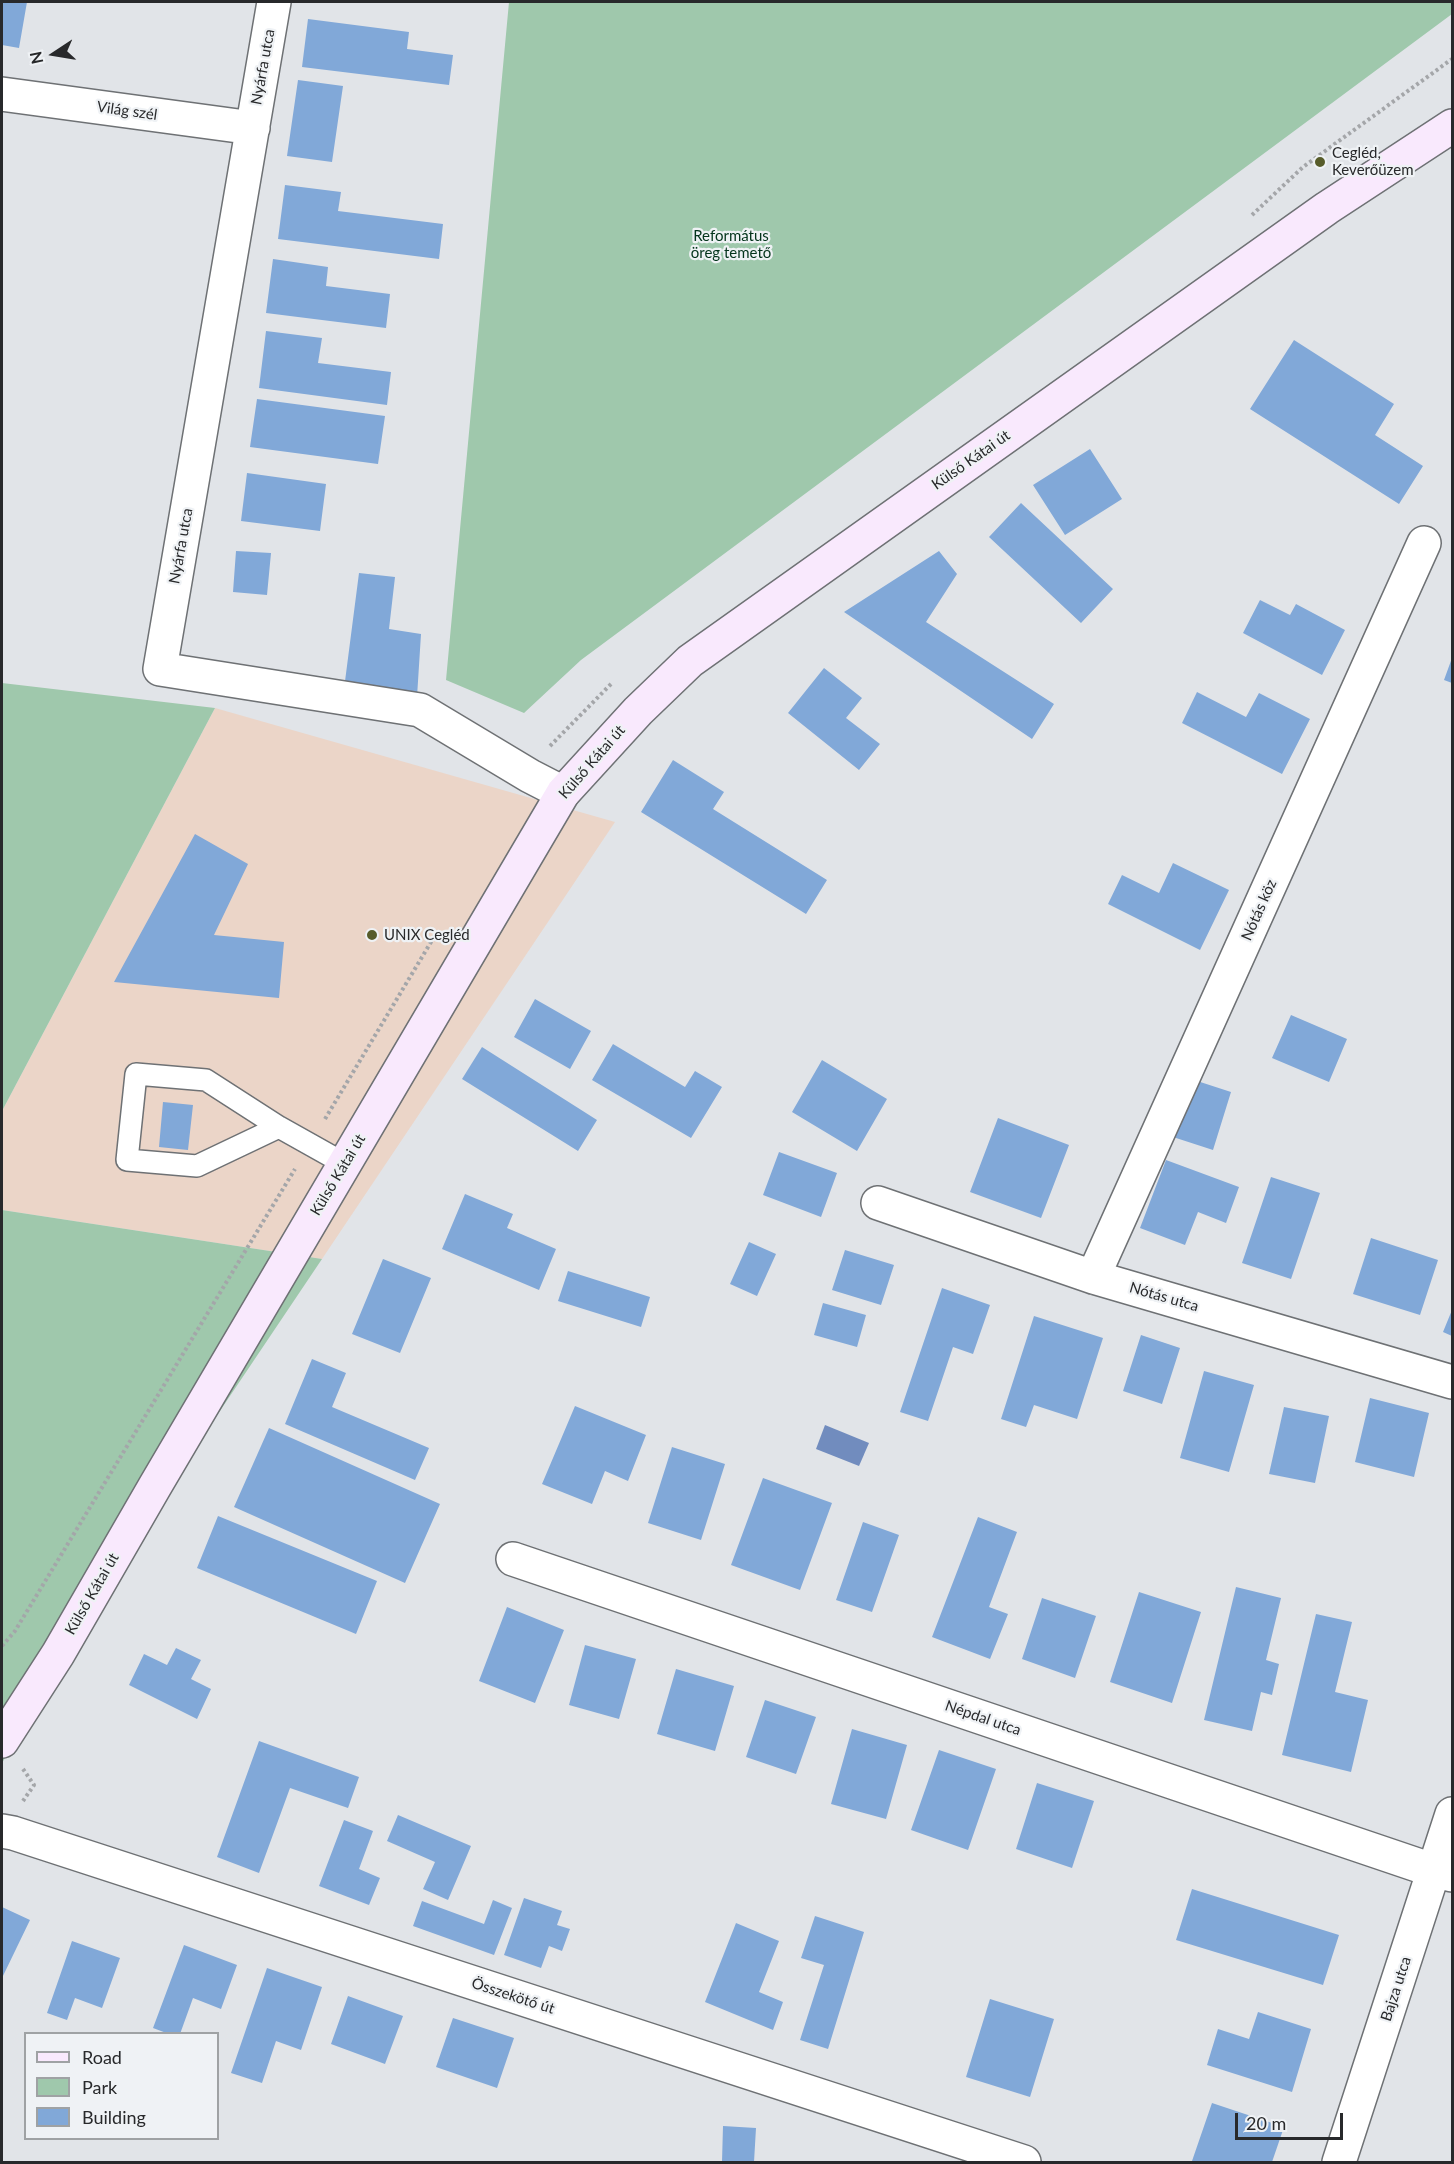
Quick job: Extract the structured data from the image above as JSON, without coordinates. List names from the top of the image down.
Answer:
{
  "streets": {
    "main road": ["Külső Kátai út"],
    "street": [
      "Nyárfa utca",
      "Világ szél",
      "Nótás köz",
      "Nótás utca",
      "Népdal utca",
      "Bajza utca",
      "Összekötő út"
    ]
  },
  "crossings": [
    ["Nyárfa utca", "Világ szél"],
    ["Nyárfa utca", "Külső Kátai út"],
    ["Nótás köz", "Nótás utca"],
    ["Népdal utca", "Bajza utca"]
  ],
  "parks": ["Református öreg temető"],
  "places": ["Cegléd, Keverőüzem", "UNIX Cegléd"],
  "legend": ["Road", "Park", "Building"],
  "scale_bar": "20 m",
  "north": "left"
}
